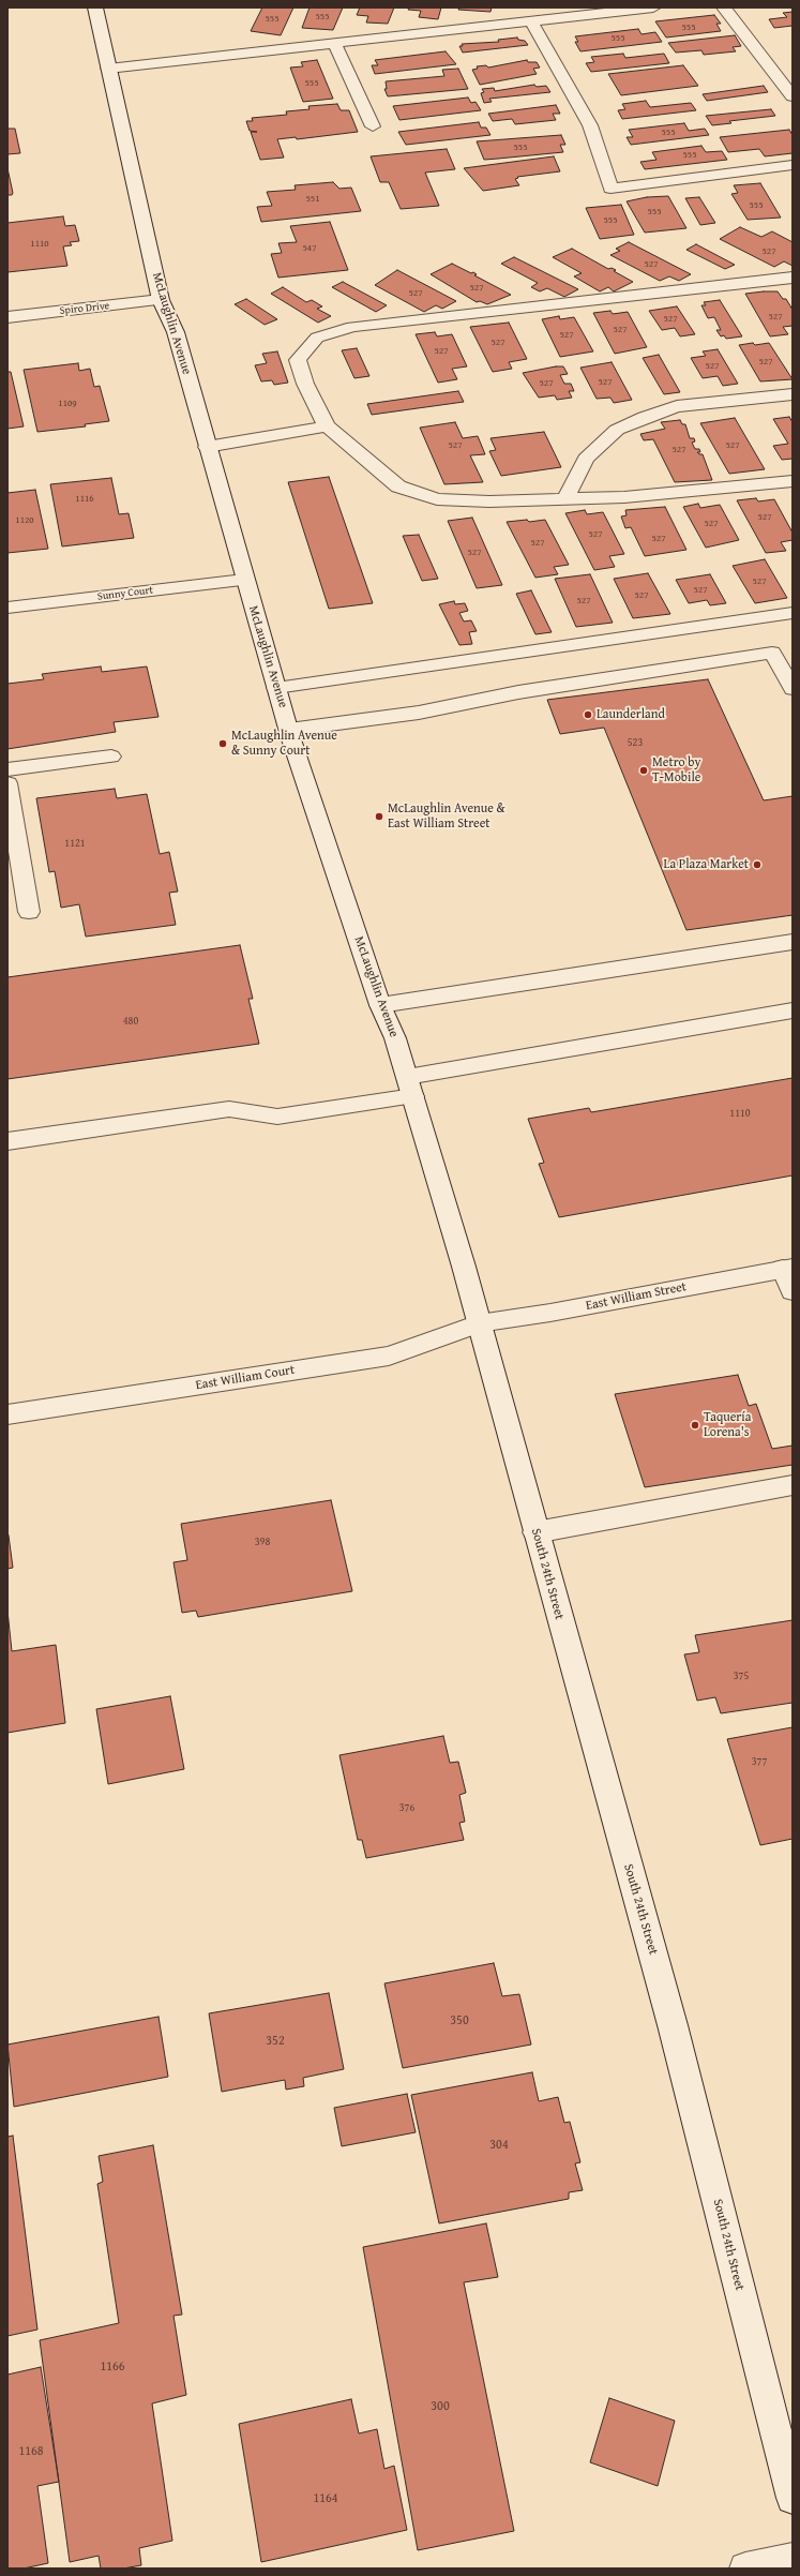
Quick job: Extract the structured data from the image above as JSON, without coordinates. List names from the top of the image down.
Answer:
{
  "streets": {
    "main road": [
      "Spiro Drive",
      "McLaughlin Avenue",
      "Sunny Court",
      "East William Street",
      "East William Court",
      "South 24th Street"
    ]
  },
  "crossings": [
    ["Spiro Drive", "McLaughlin Avenue"],
    ["McLaughlin Avenue", "Sunny Court"],
    ["McLaughlin Avenue", "East William Street"],
    ["McLaughlin Avenue", "East William Court"],
    ["McLaughlin Avenue", "South 24th Street"],
    ["East William Street", "East William Court"],
    ["East William Street", "South 24th Street"],
    ["East William Court", "South 24th Street"]
  ],
  "places": [
    "Launderland",
    "McLaughlin Avenue & Sunny Court",
    "Metro by T-Mobile",
    "McLaughlin Avenue & East William Street",
    "La Plaza Market",
    "Taquería Lorena's"
  ],
  "house_numbers": [
    "555",
    "555",
    "555",
    "555",
    "555",
    "555",
    "555",
    "555",
    "551",
    "555",
    "555",
    "555",
    "1110",
    "547",
    "527",
    "527",
    "527",
    "527",
    "527",
    "527",
    "527",
    "527",
    "527",
    "527",
    "527",
    "527",
    "527",
    "527",
    "1109",
    "527",
    "527",
    "527",
    "1116",
    "527",
    "1120",
    "527",
    "527",
    "527",
    "527",
    "527",
    "527",
    "527",
    "527",
    "527",
    "523",
    "1121",
    "480",
    "1110",
    "398",
    "375",
    "377",
    "376",
    "350",
    "352",
    "304",
    "1166",
    "300",
    "1168",
    "1164"
  ]
}
